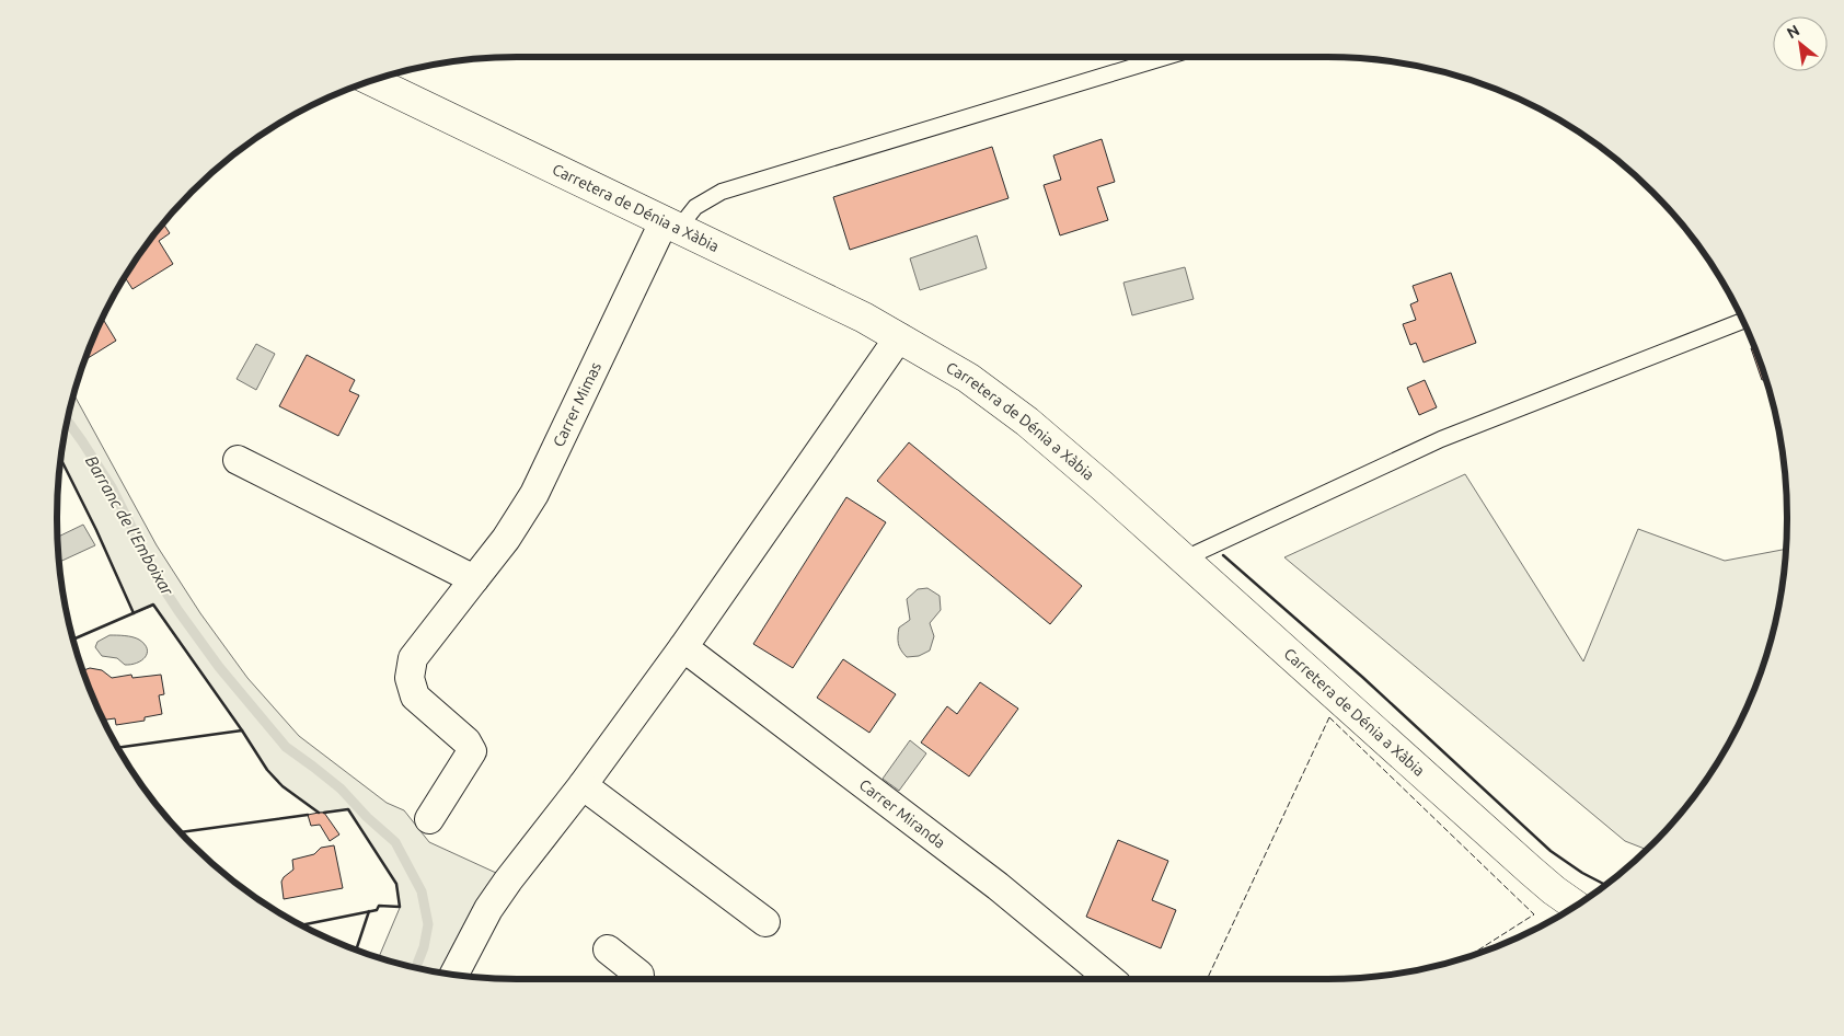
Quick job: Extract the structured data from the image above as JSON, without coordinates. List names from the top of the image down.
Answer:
{
  "streets": {
    "street": ["Carretera de Dénia a Xàbia", "Carrer Mimas", "Carrer Miranda"]
  },
  "crossings": [
    ["Carretera de Dénia a Xàbia", "Carrer Mimas"]
  ],
  "water": ["Barranc de l'Emboixar"],
  "north": "top left"
}
